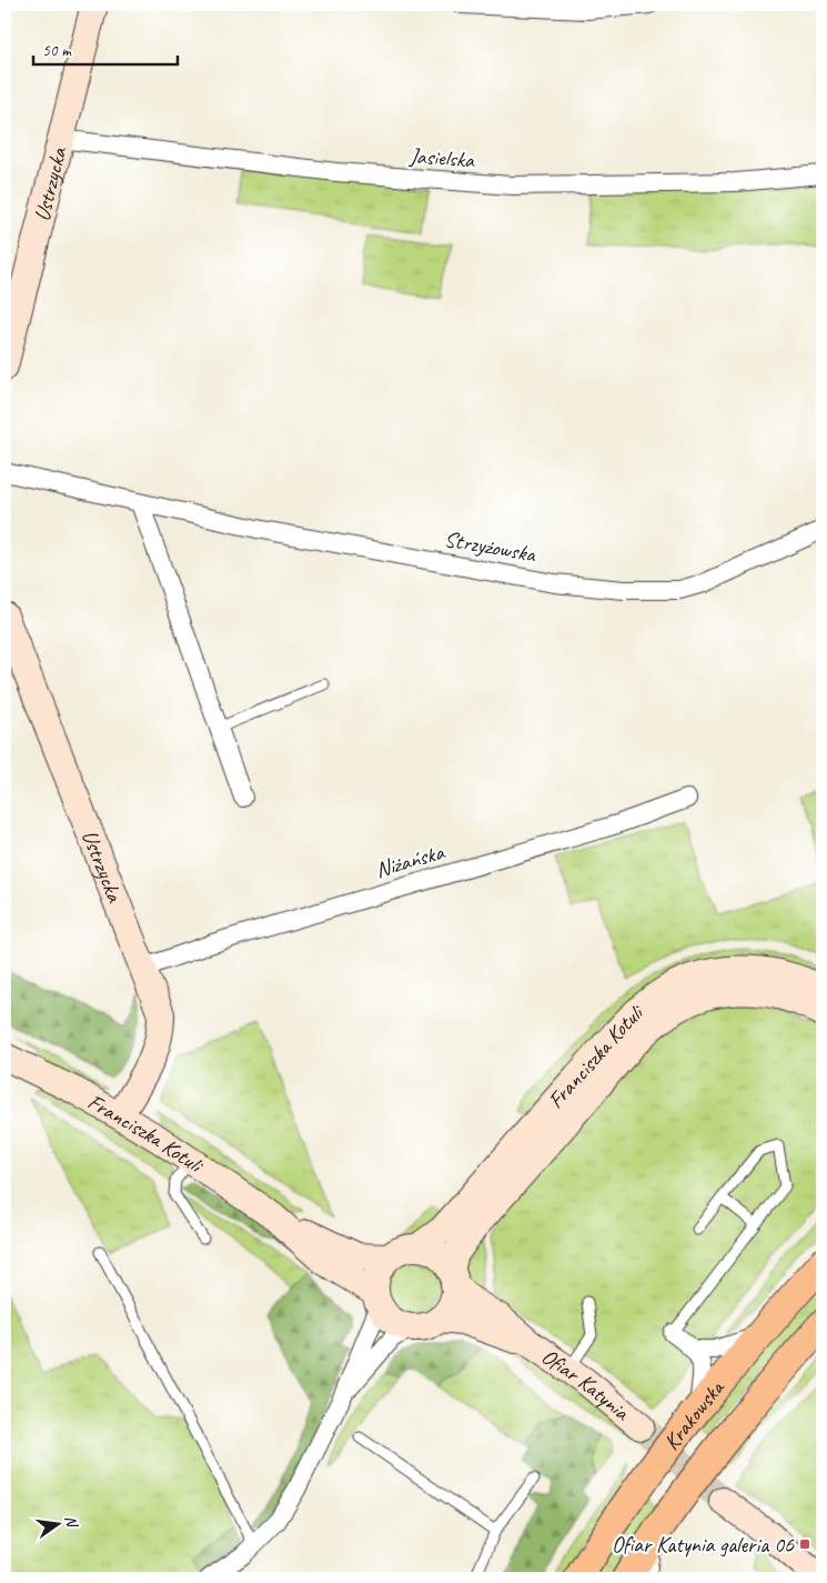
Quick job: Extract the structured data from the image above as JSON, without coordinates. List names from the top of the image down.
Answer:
{
  "streets": {
    "main road": ["Krakowska"],
    "street": [
      "Jasielska",
      "Ustrzycka",
      "Strzyżowska",
      "Niżańska",
      "Franciszka Kotuli",
      "Ofiar Katynia"
    ]
  },
  "crossings": [
    ["Jasielska", "Ustrzycka"],
    ["Ustrzycka", "Niżańska"],
    ["Ustrzycka", "Franciszka Kotuli"],
    ["Franciszka Kotuli", "Ofiar Katynia"]
  ],
  "places": {
    "transit": ["Ofiar Katynia galeria 06"]
  },
  "scale_bar": "50 m",
  "north": "right"
}
